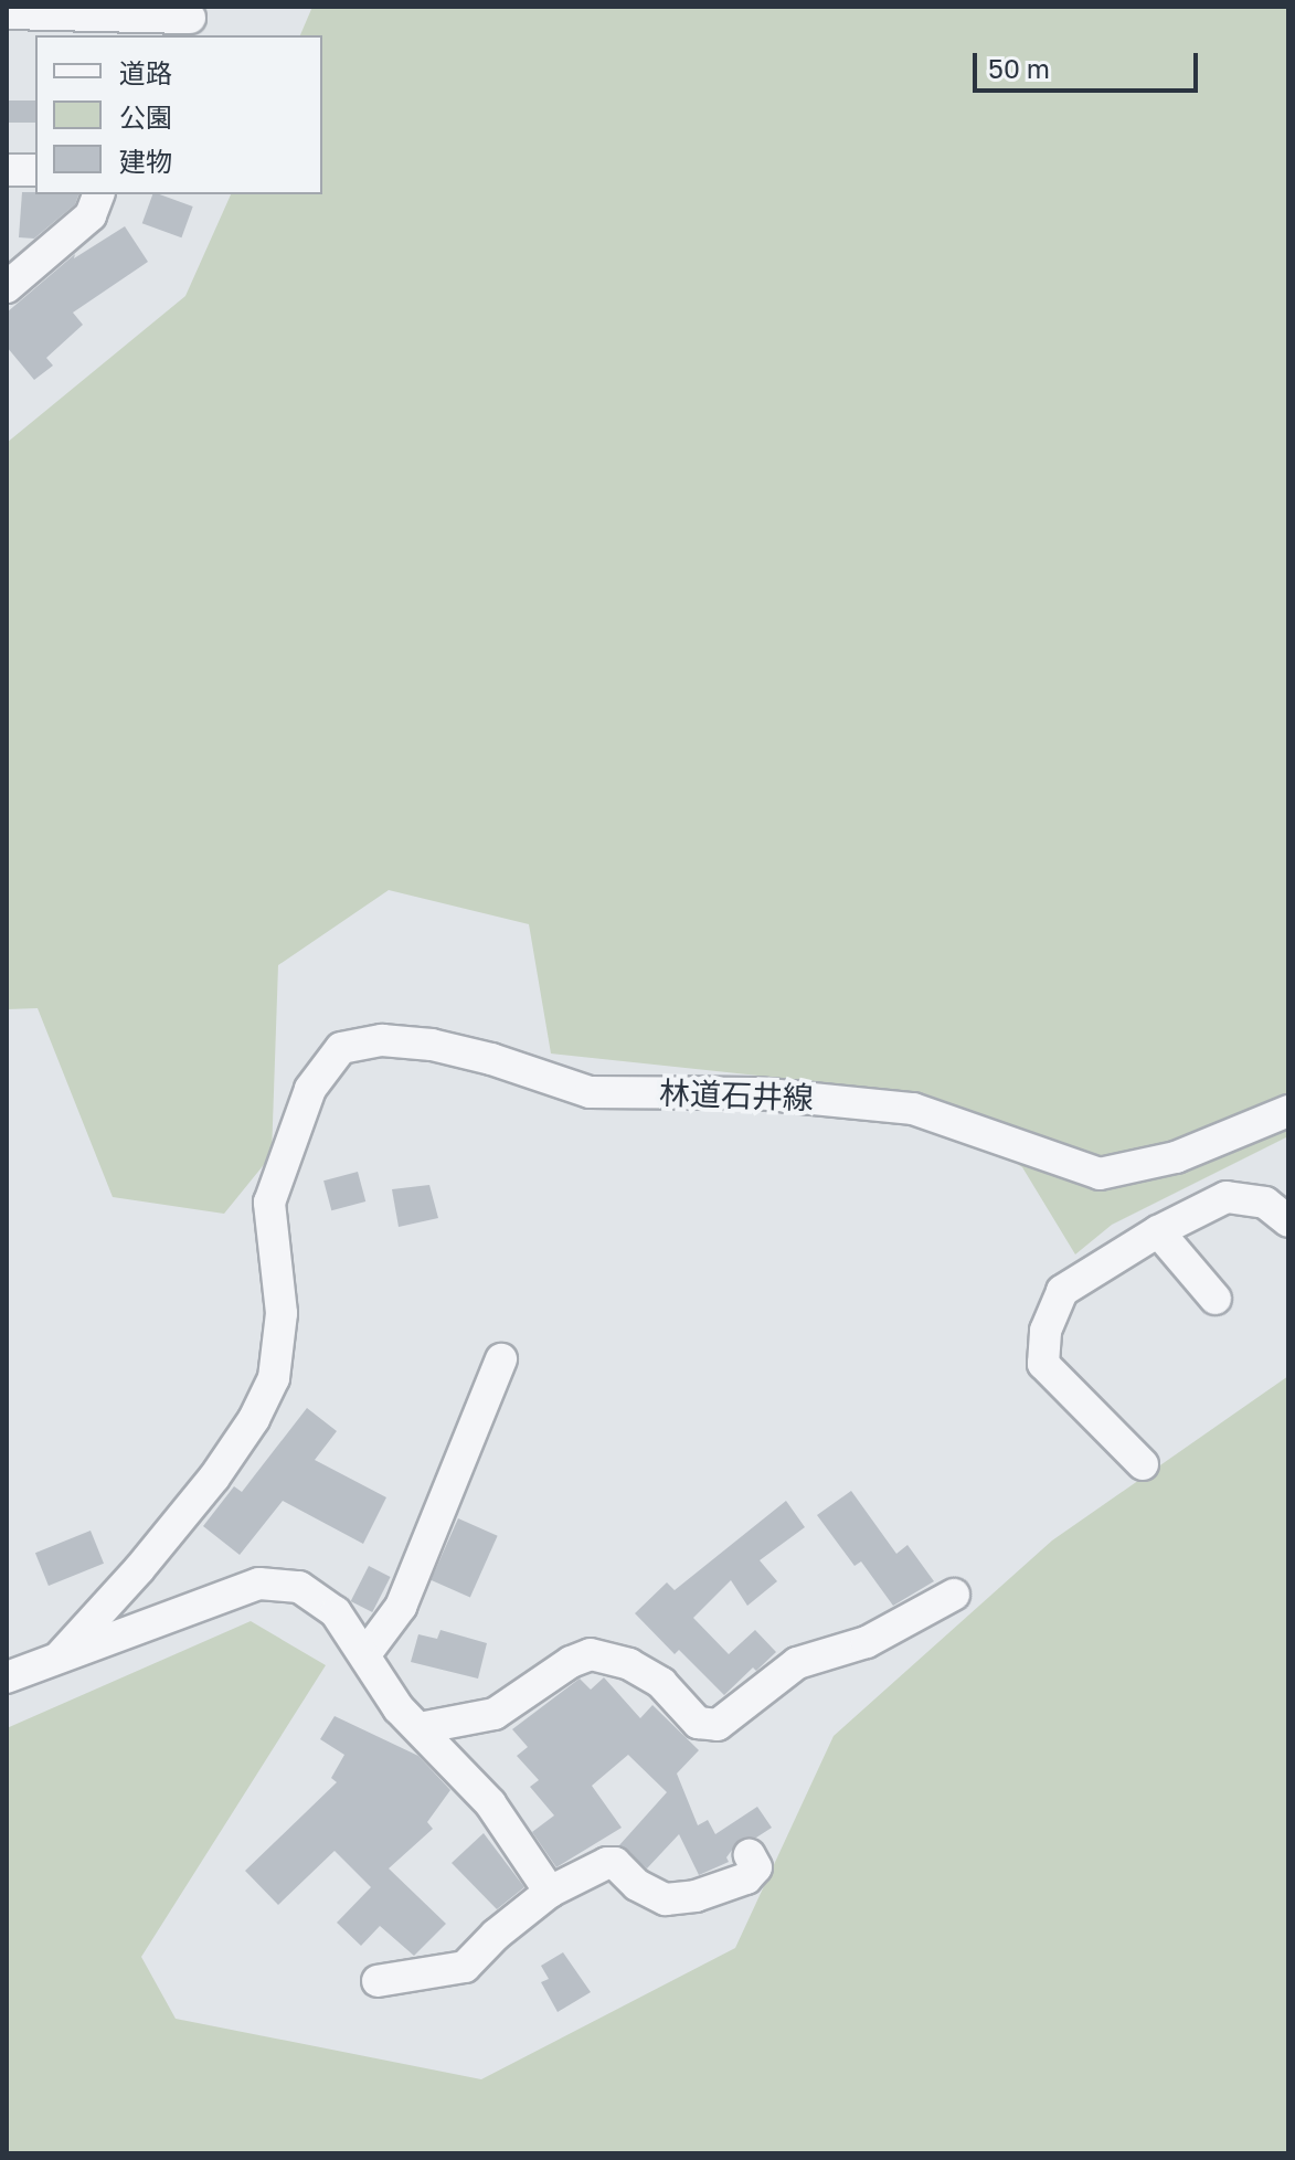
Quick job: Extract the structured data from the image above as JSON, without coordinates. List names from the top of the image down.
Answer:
{
  "streets": {
    "street": ["林道石井線"]
  },
  "legend": ["道路", "公園", "建物"],
  "scale_bar": "50 m"
}
